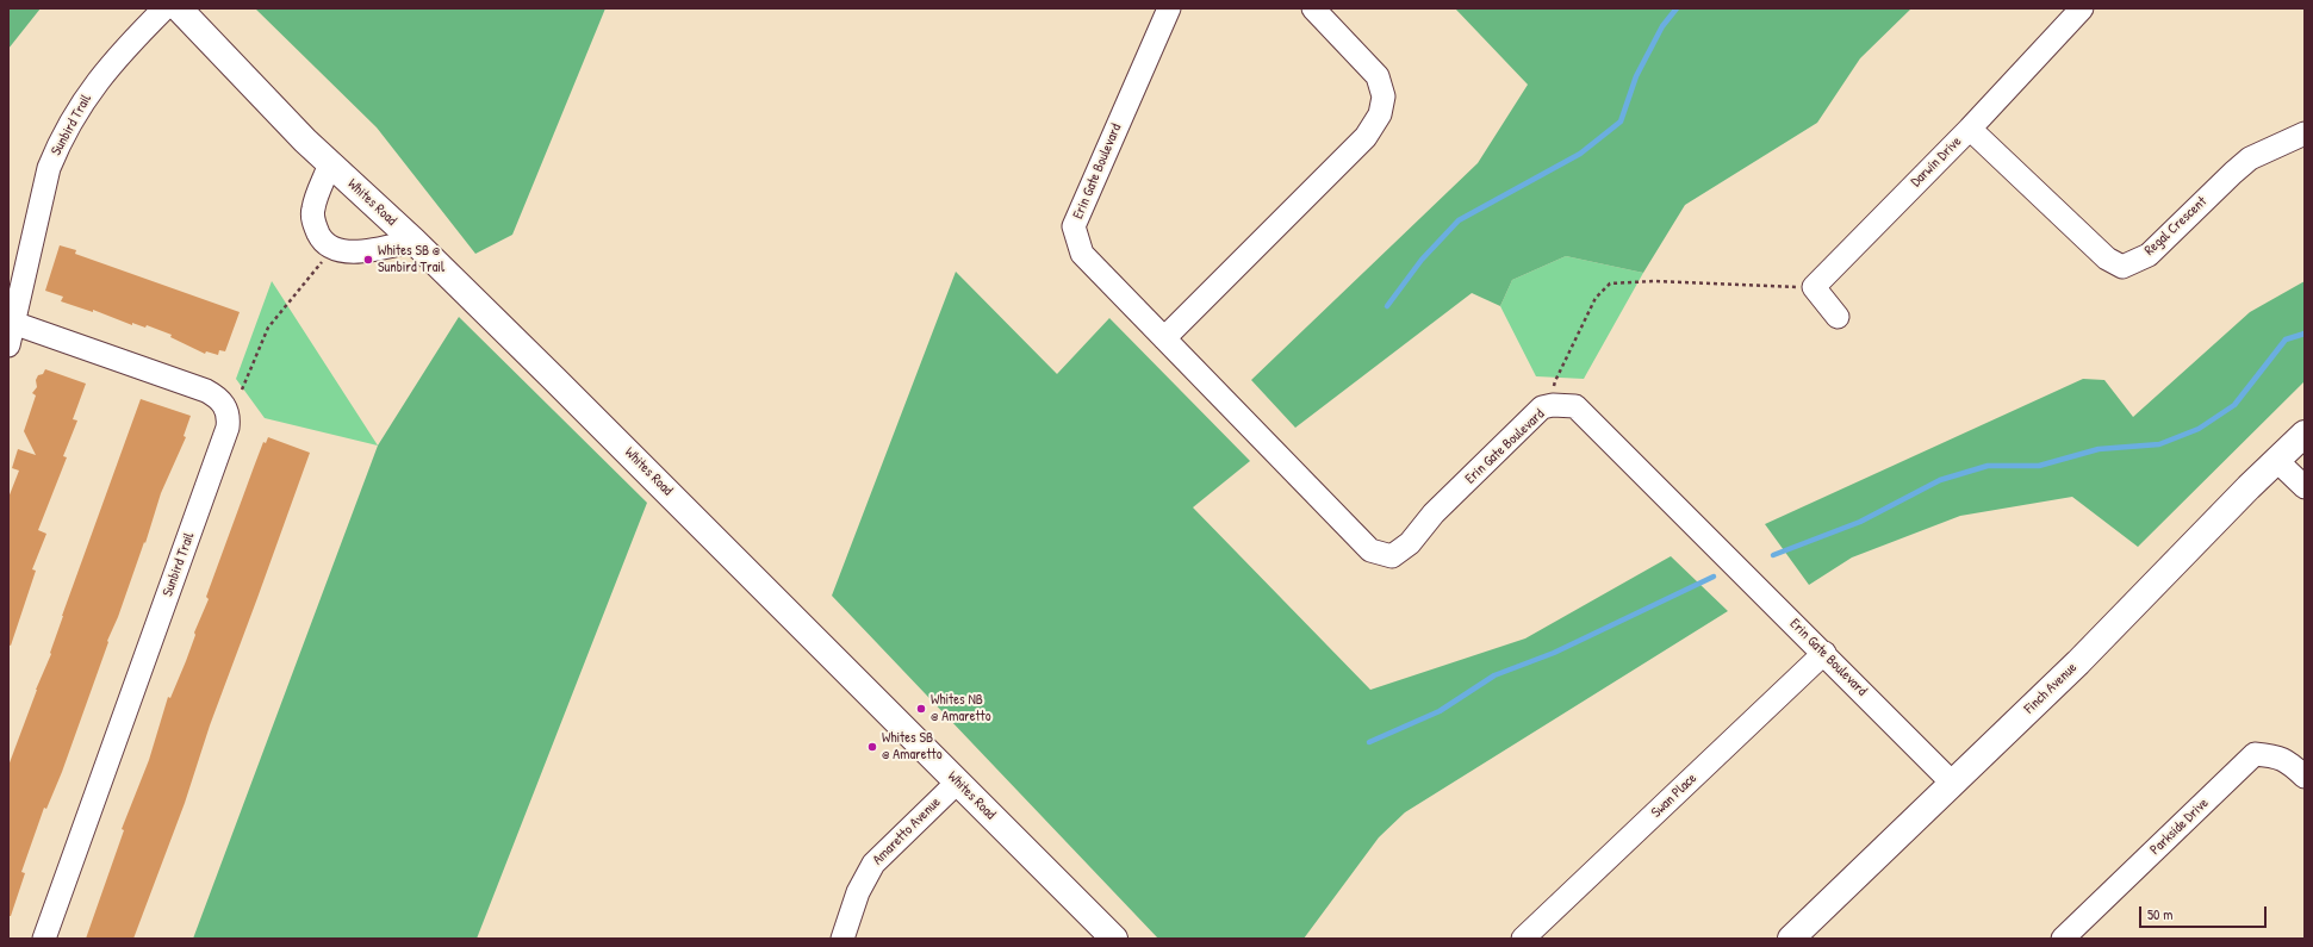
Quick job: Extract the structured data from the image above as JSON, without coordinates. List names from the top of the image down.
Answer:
{
  "streets": {
    "main road": ["Whites Road", "Finch Avenue"],
    "street": [
      "Sunbird Trail",
      "Darwin Drive",
      "Erin Gate Boulevard",
      "Regal Crescent",
      "Swan Place",
      "Parkside Drive",
      "Amaretto Avenue"
    ]
  },
  "crossings": [
    ["Darwin Drive", "Regal Crescent"],
    ["Erin Gate Boulevard", "Finch Avenue"],
    ["Erin Gate Boulevard", "Swan Place"],
    ["Whites Road", "Amaretto Avenue"]
  ],
  "places": ["Whites SB @ Sunbird Trail", "Whites NB @ Amaretto", "Whites SB @ Amaretto"],
  "scale_bar": "50 m"
}
